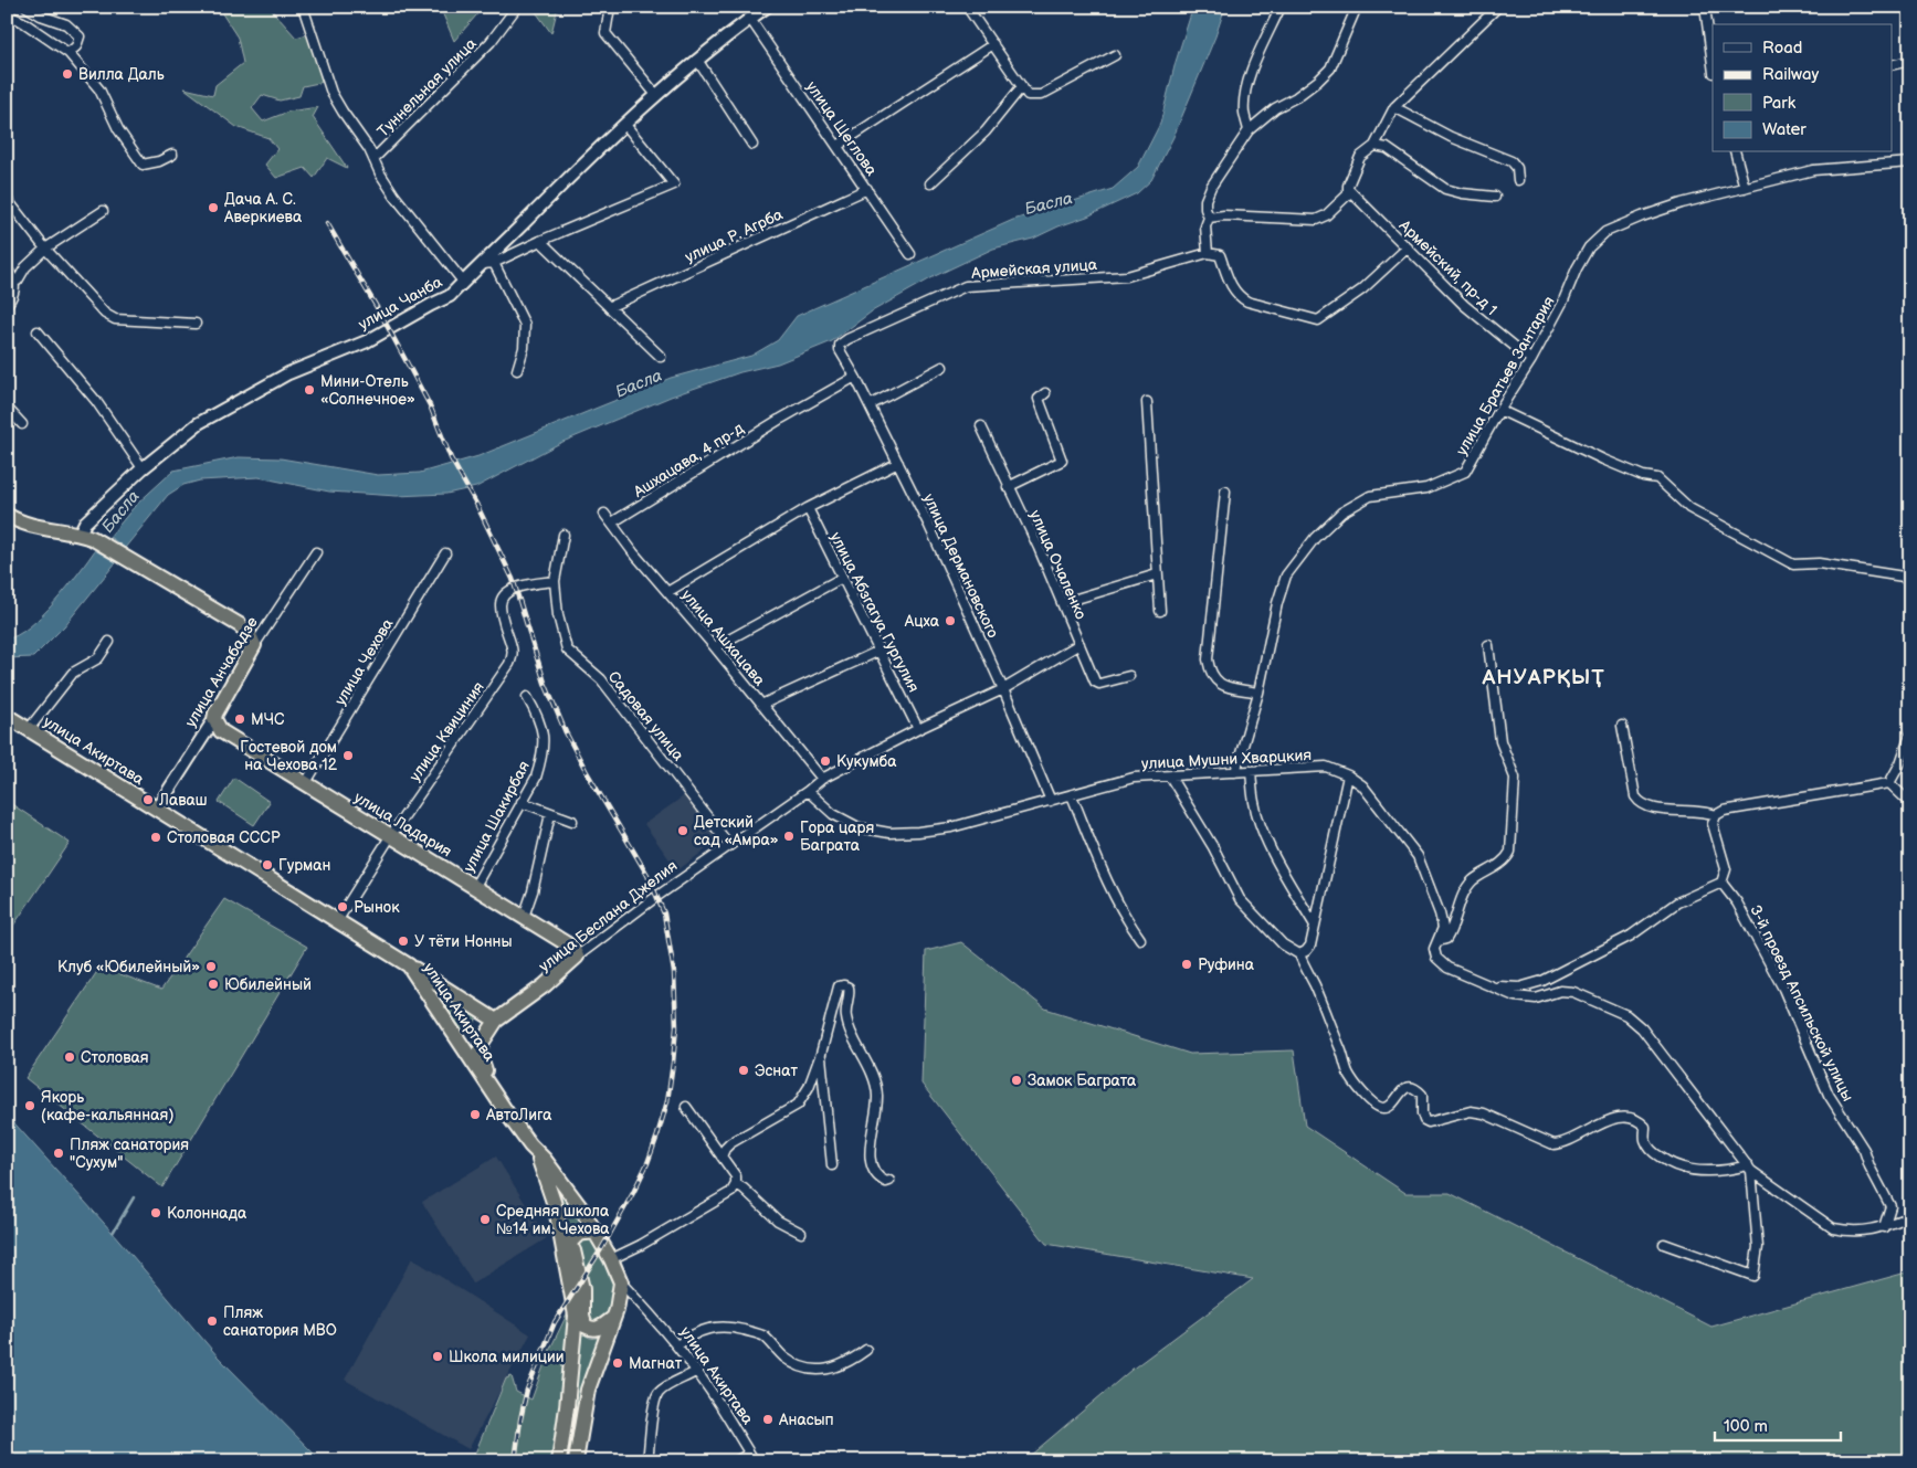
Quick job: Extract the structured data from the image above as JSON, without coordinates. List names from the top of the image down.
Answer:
{
  "streets": {
    "highway": [
      "улица Анчабадзе",
      "улица Акиртава",
      "улица Ладария",
      "улица Беслана Джелия"
    ],
    "street": [
      "Туннельная улица",
      "улица Щеглова",
      "улица Р. Агрба",
      "Армейский, пр-д 1",
      "Армейская улица",
      "улица Чанба",
      "улица Братьев Зантария",
      "Ашхацава, 4 пр-д",
      "улица Очаленко",
      "улица Дермановского",
      "улица Абзгагуа Гургулия",
      "улица Ашхацава",
      "улица Чехова",
      "Садовая улица",
      "улица Квициния",
      "улица Мушни Хварцкия",
      "улица Шакирбая",
      "3-й проезд Апсильской улицы"
    ]
  },
  "crossings": [
    ["улица Щеглова", "улица Р. Агрба"],
    ["улица Щеглова", "улица Чанба"],
    ["Армейский, пр-д 1", "улица Братьев Зантария"],
    ["Армейская улица", "улица Дермановского"],
    ["улица Братьев Зантария", "улица Мушни Хварцкия"],
    ["Ашхацава, 4 пр-д", "улица Дермановского"],
    ["Ашхацава, 4 пр-д", "улица Ашхацава"],
    ["улица Очаленко", "улица Беслана Джелия"],
    ["улица Дермановского", "улица Мушни Хварцкия"],
    ["улица Дермановского", "улица Беслана Джелия"],
    ["улица Абзгагуа Гургулия", "улица Беслана Джелия"],
    ["улица Ашхацава", "улица Беслана Джелия"],
    ["улица Чехова", "улица Ладария"],
    ["улица Анчабадзе", "улица Акиртава"],
    ["улица Анчабадзе", "улица Ладария"],
    ["Садовая улица", "улица Квициния"],
    ["Садовая улица", "улица Беслана Джелия"],
    ["улица Квициния", "улица Акиртава"],
    ["улица Квициния", "улица Ладария"],
    ["улица Акиртава", "улица Беслана Джелия"],
    ["улица Мушни Хварцкия", "улица Беслана Джелия"],
    ["улица Мушни Хварцкия", "3-й проезд Апсильской улицы"],
    ["улица Шакирбая", "улица Ладария"],
    ["улица Ладария", "улица Беслана Джелия"]
  ],
  "districts": ["АНУАРҚЫҬ"],
  "water": ["Басла"],
  "places": [
    "Вилла Даль",
    "Дача А. С. Аверкиева",
    "Мини-Отель «Солнечное»",
    "Ацха",
    "МЧС",
    "Гостевой дом на Чехова 12",
    "Кукумба",
    "Лаваш",
    "Детский сад «Амра»",
    "Гора царя Баграта",
    "Столовая СССР",
    "Гурман",
    "Рынок",
    "У тёти Нонны",
    "Руфина",
    "Клуб «Юбилейный»",
    "Юбилейный",
    "Столовая",
    "Эснат",
    "Замок Баграта",
    "Якорь (кафе-кальянная)",
    "АвтоЛига",
    "Пляж санатория \"Сухум\"",
    "Колоннада",
    "Средняя школа №14 им. Чехова",
    "Пляж санатория МВО",
    "Школа милиции",
    "Магнат",
    "Анасып"
  ],
  "legend": [
    "Road",
    "Railway",
    "Park",
    "Water"
  ],
  "scale_bar": "100 m"
}
